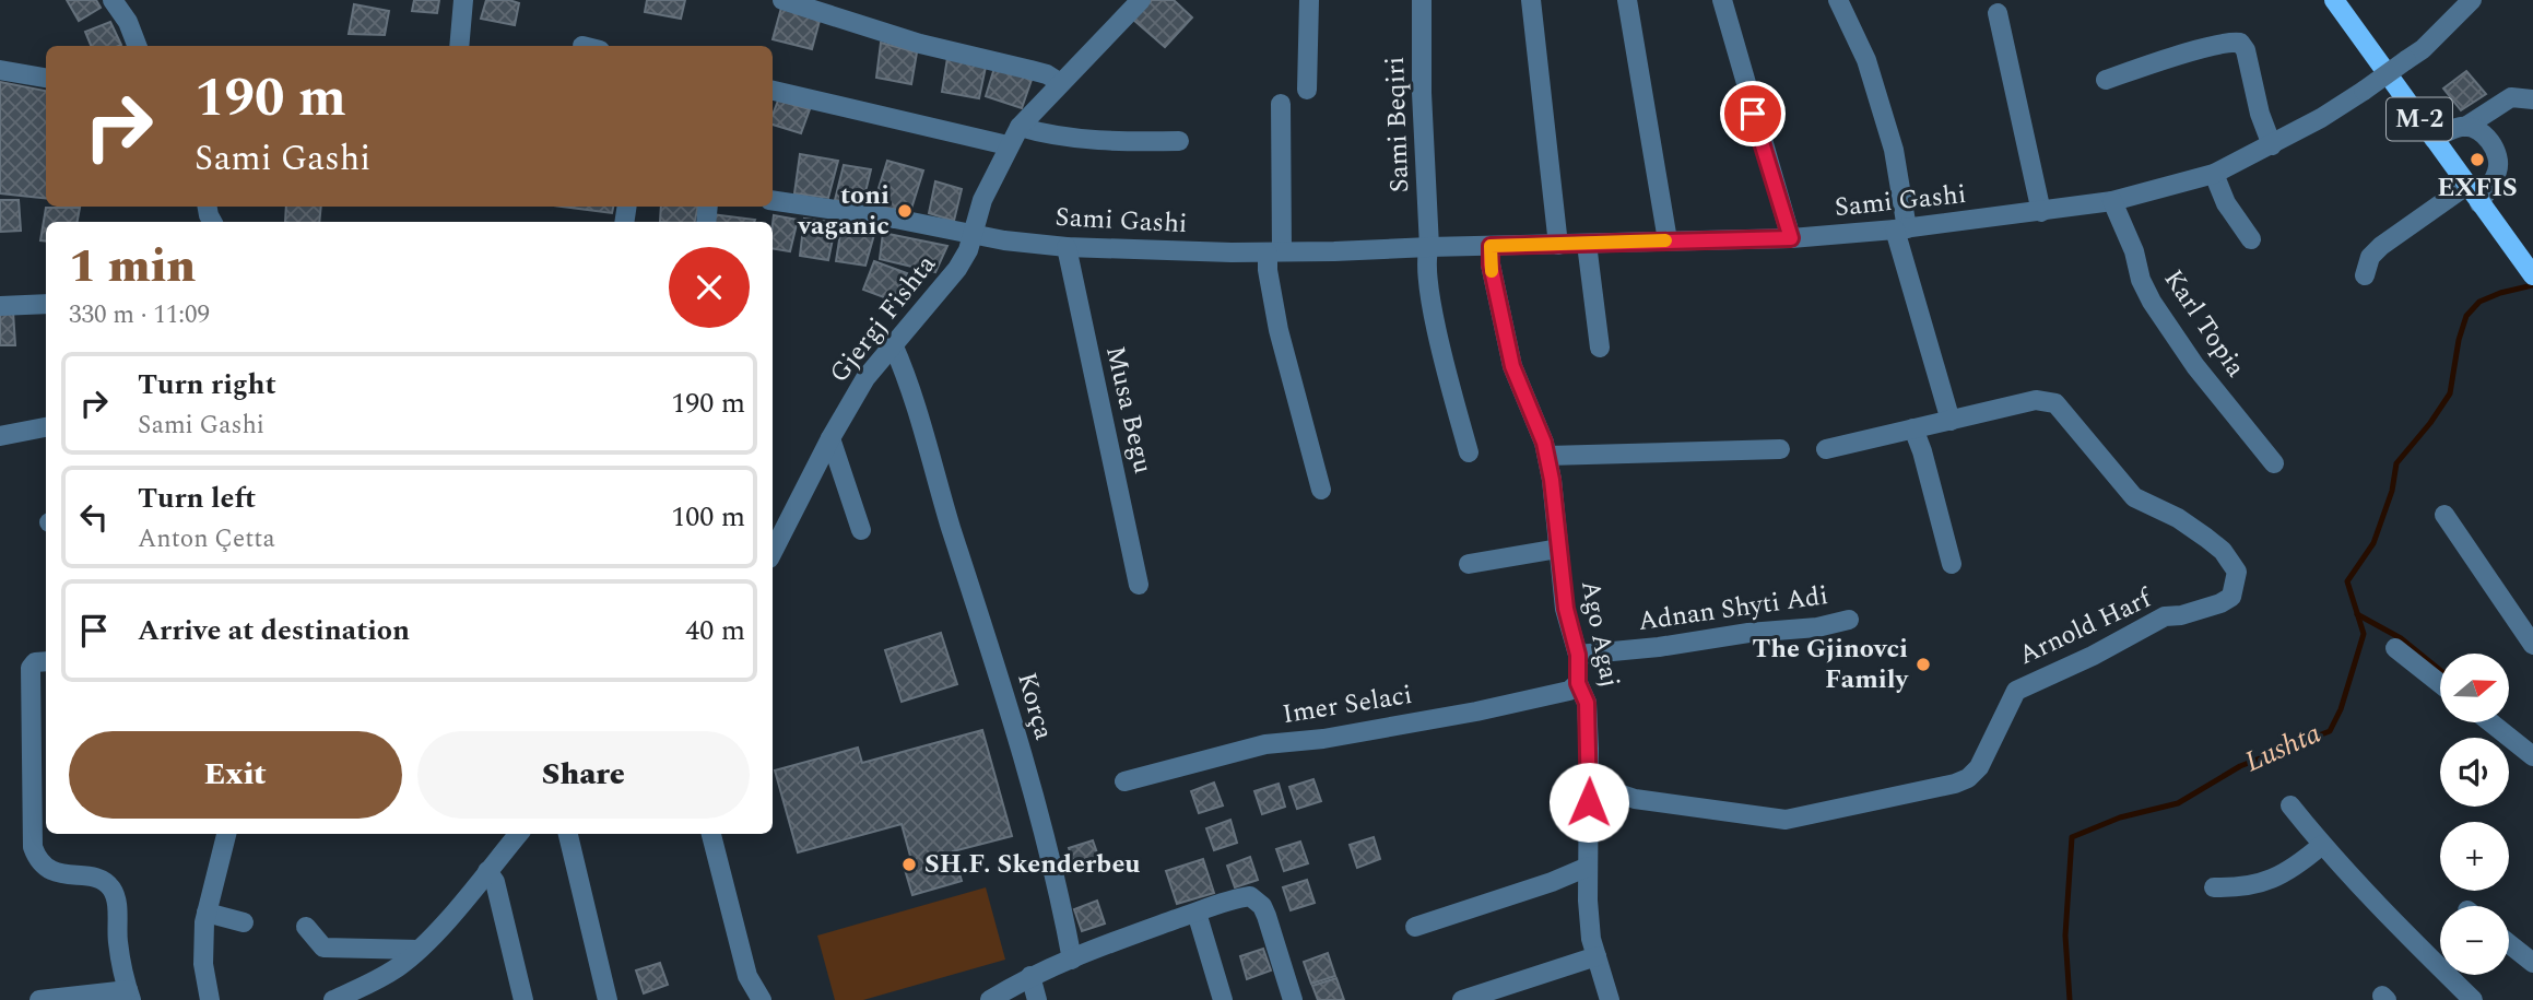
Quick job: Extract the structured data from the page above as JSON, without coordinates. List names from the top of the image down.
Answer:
{
  "streets": {
    "main road": ["M-2"],
    "street": [
      "Sami Beqiri",
      "Sami Gashi",
      "Gjergj Fishta",
      "Karl Topia",
      "Musa Begu",
      "Adnan Shyti Adi",
      "Arnold Harf",
      "Ago Agaj",
      "Imer Selaci",
      "Korça"
    ]
  },
  "crossings": [
    ["Sami Beqiri", "Sami Gashi"],
    ["Sami Gashi", "Gjergj Fishta"],
    ["Sami Gashi", "Karl Topia"],
    ["Sami Gashi", "Musa Begu"],
    ["Sami Gashi", "Ago Agaj"],
    ["Gjergj Fishta", "Korça"],
    ["Adnan Shyti Adi", "Ago Agaj"],
    ["Arnold Harf", "Ago Agaj"],
    ["Ago Agaj", "Imer Selaci"]
  ],
  "water": ["Lushta"],
  "places": [
    "EXFIS",
    "toni vaganic",
    "The Gjinovci Family",
    "SH.F. Skenderbeu"
  ],
  "north": "right",
  "page": {
    "turn": ["190 m", "Sami Gashi"],
    "heading": ["1 min", "330 m · 11:09"],
    "list": [
      {
        "name": "Turn right",
        "note": "Sami Gashi",
        "value": "190 m"
      },
      {
        "name": "Turn left",
        "note": "Anton Çetta",
        "value": "100 m"
      },
      {
        "name": "Arrive at destination",
        "value": "40 m"
      }
    ],
    "map_buttons": ["+", "−"],
    "buttons": ["Exit", "Share"]
  }
}
